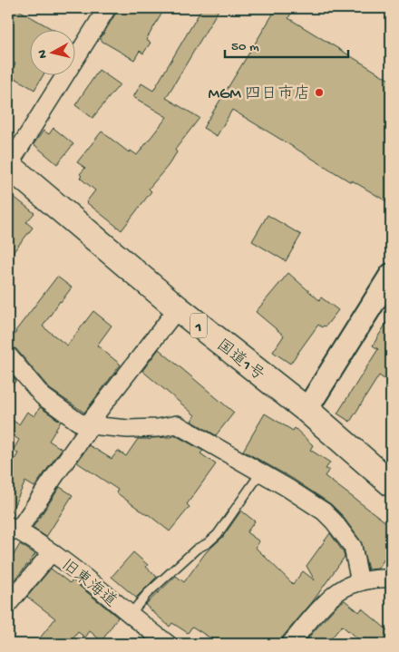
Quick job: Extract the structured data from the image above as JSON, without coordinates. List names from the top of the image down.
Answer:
{
  "streets": {
    "highway": ["1", "国道1号"],
    "street": ["旧東海道"]
  },
  "places": ["MGM 四日市店"],
  "scale_bar": "50 m",
  "north": "left"
}
